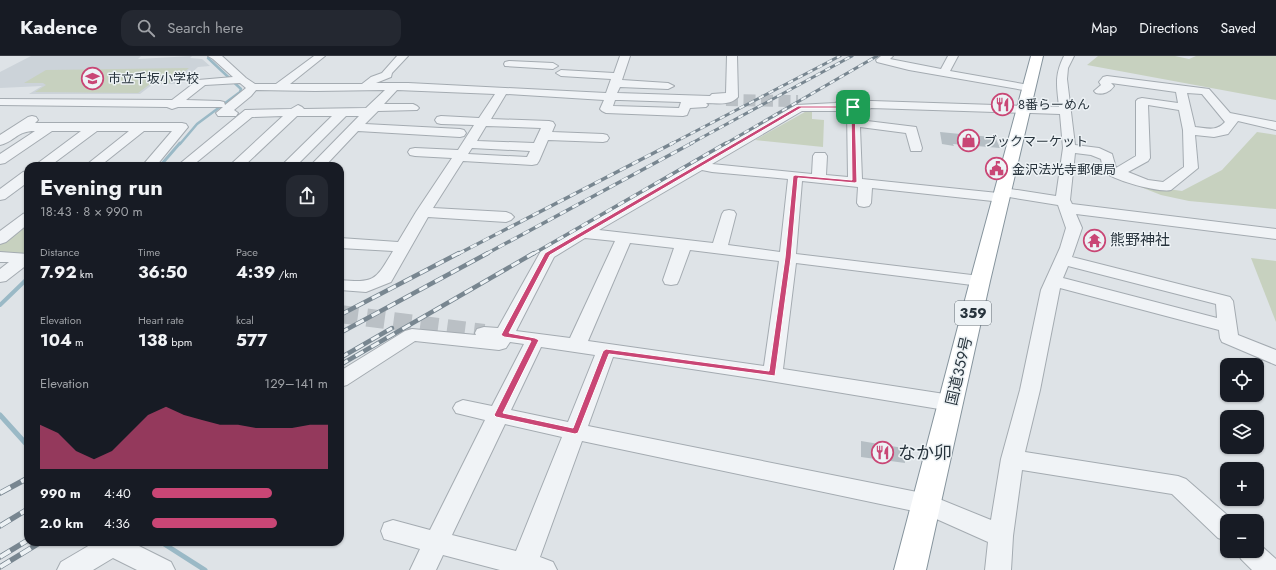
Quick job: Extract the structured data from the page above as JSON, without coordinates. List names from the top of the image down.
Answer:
{
  "streets": {
    "highway": ["359", "国道359号"]
  },
  "places": {
    "school or university": ["市立千坂小学校"],
    "restaurant": ["8番らーめん", "なか卯"],
    "shop": ["ブックマーケット"],
    "public building": ["金沢法光寺郵便局"],
    "temple": ["熊野神社"]
  },
  "page": {
    "header": "Kadence",
    "search": "Search here",
    "nav": ["Map", "Directions", "Saved"],
    "heading": ["Evening run", "18:43 · 8 × 990 m"],
    "stats": [
      ["Distance", "7.92 km"],
      ["Time", "36:50"],
      ["Pace", "4:39 /km"],
      ["Elevation", "104 m"],
      ["Heart rate", "138 bpm"],
      ["kcal", "577"]
    ],
    "map_buttons": ["+", "−"],
    "chart": ["Elevation", "129–141 m"],
    "list": [
      {
        "name": "990 m",
        "note": "4:40"
      },
      {
        "name": "2.0 km",
        "note": "4:36"
      }
    ]
  }
}
